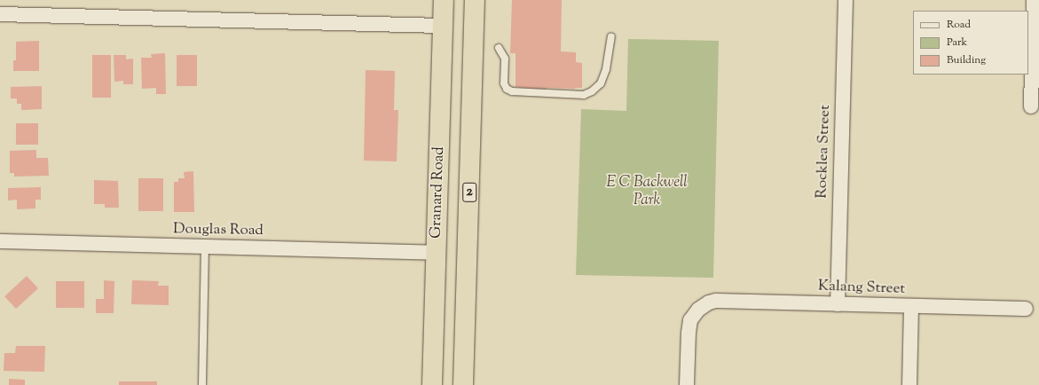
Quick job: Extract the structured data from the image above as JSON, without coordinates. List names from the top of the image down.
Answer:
{
  "streets": {
    "highway": ["Granard Road", "2"],
    "street": ["Rocklea Street", "Douglas Road", "Kalang Street"]
  },
  "crossings": [
    ["Rocklea Street", "Kalang Street"],
    ["Granard Road", "Douglas Road"]
  ],
  "parks": ["E C Backwell Park"],
  "legend": ["Road", "Park", "Building"]
}
